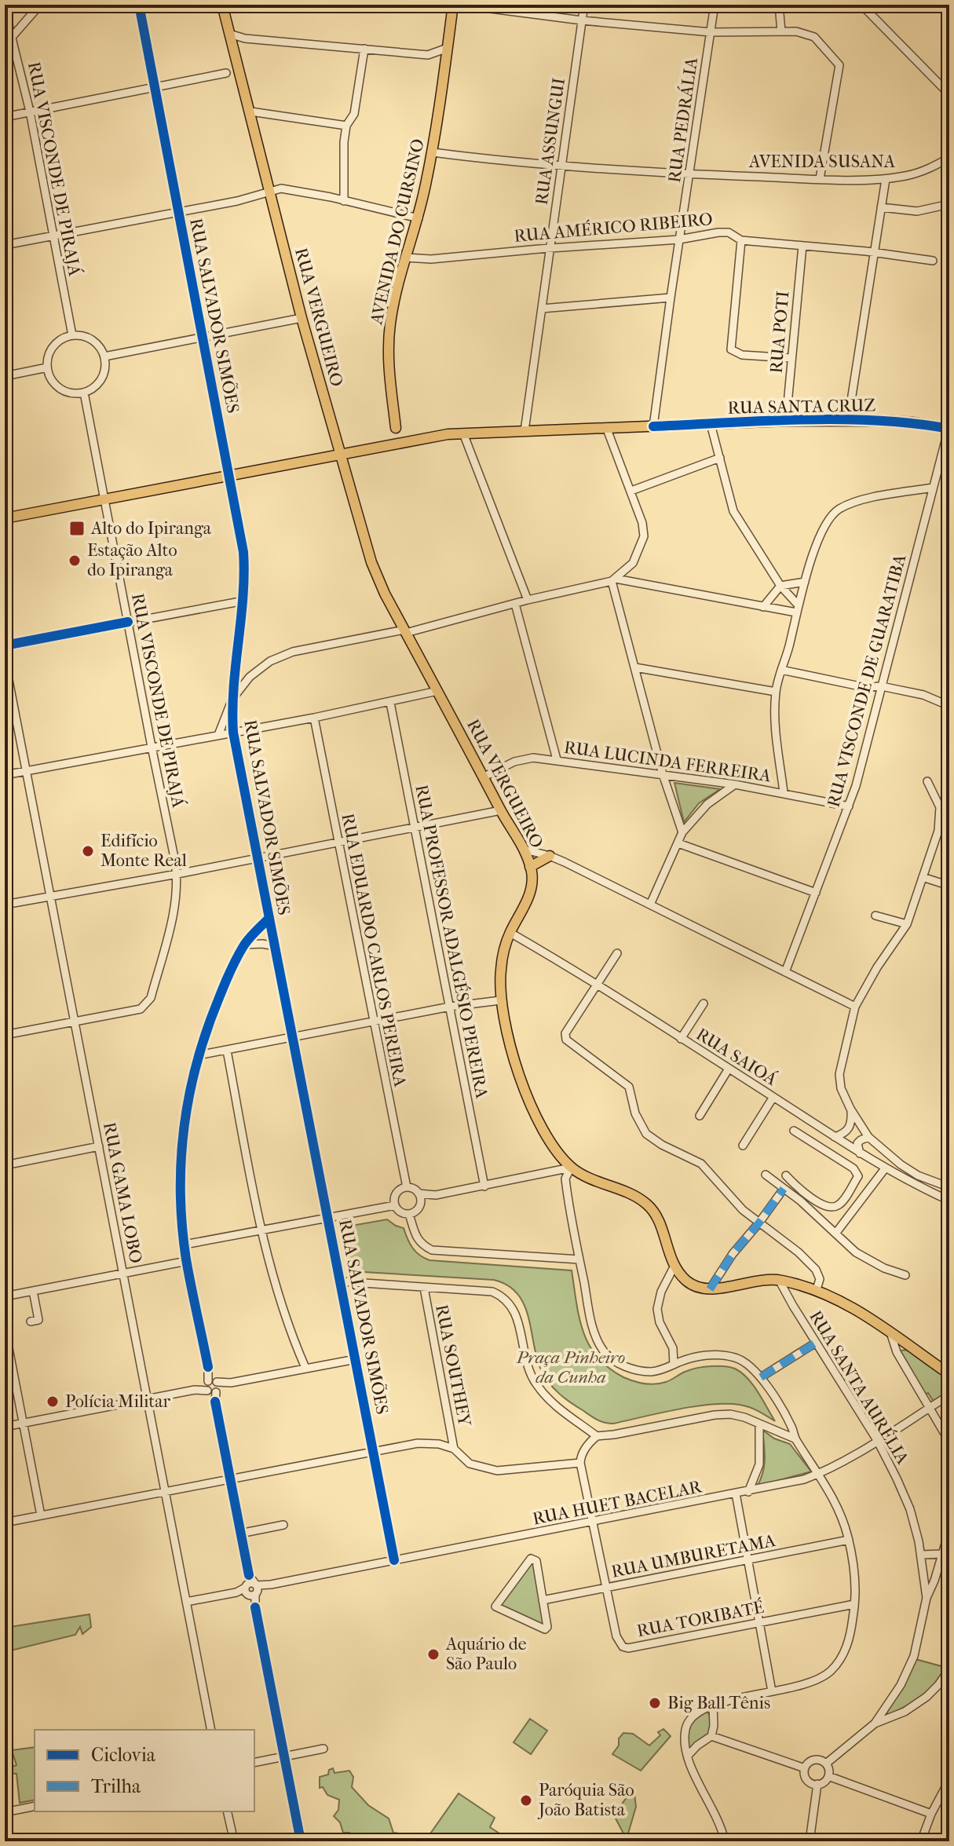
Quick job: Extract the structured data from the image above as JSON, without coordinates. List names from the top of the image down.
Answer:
{
  "streets": {
    "main road": ["AVENIDA DO CURSINO", "RUA VERGUEIRO", "RUA SANTA CRUZ"],
    "street": [
      "RUA PEDRÁLIA",
      "RUA ASSUNGUI",
      "AVENIDA SUSANA",
      "RUA VISCONDE DE PIRAJÁ",
      "RUA AMÉRICO RIBEIRO",
      "RUA SALVADOR SIMÕES",
      "RUA POTI",
      "RUA VISCONDE DE GUARATIBA",
      "RUA LUCINDA FERREIRA",
      "RUA PROFESSOR ADALGÉSIO PEREIRA",
      "RUA EDUARDO CARLOS PEREIRA",
      "RUA SAIOÁ",
      "RUA GAMA LOBO",
      "RUA SOUTHEY",
      "RUA SANTA AURÉLIA",
      "RUA HUET BACELAR",
      "RUA UMBURETAMA",
      "RUA TORIBATÉ"
    ]
  },
  "crossings": [
    ["RUA PEDRÁLIA", "AVENIDA SUSANA"],
    ["RUA PEDRÁLIA", "RUA AMÉRICO RIBEIRO"],
    ["RUA PEDRÁLIA", "RUA SANTA CRUZ"],
    ["RUA ASSUNGUI", "AVENIDA SUSANA"],
    ["RUA ASSUNGUI", "RUA AMÉRICO RIBEIRO"],
    ["RUA ASSUNGUI", "RUA SANTA CRUZ"],
    ["AVENIDA SUSANA", "AVENIDA DO CURSINO"],
    ["RUA VISCONDE DE PIRAJÁ", "RUA SANTA CRUZ"],
    ["RUA VISCONDE DE PIRAJÁ", "RUA GAMA LOBO"],
    ["RUA AMÉRICO RIBEIRO", "AVENIDA DO CURSINO"],
    ["RUA AMÉRICO RIBEIRO", "RUA POTI"],
    ["RUA SALVADOR SIMÕES", "RUA SANTA CRUZ"],
    ["RUA SALVADOR SIMÕES", "RUA HUET BACELAR"],
    ["RUA VERGUEIRO", "RUA SANTA CRUZ"],
    ["RUA VERGUEIRO", "RUA LUCINDA FERREIRA"],
    ["RUA VERGUEIRO", "RUA SAIOÁ"],
    ["RUA POTI", "RUA SANTA CRUZ"],
    ["RUA SANTA CRUZ", "RUA VISCONDE DE GUARATIBA"],
    ["RUA VISCONDE DE GUARATIBA", "RUA LUCINDA FERREIRA"],
    ["RUA GAMA LOBO", "RUA HUET BACELAR"],
    ["RUA SANTA AURÉLIA", "RUA HUET BACELAR"],
    ["RUA HUET BACELAR", "RUA TORIBATÉ"],
    ["RUA UMBURETAMA", "RUA TORIBATÉ"]
  ],
  "parks": ["Praça Pinheiro da Cunha"],
  "places": {
    "transit": ["Alto do Ipiranga"],
    "other": [
      "Estação Alto do Ipiranga",
      "Edifício Monte Real",
      "Polícia Militar",
      "Aquário de São Paulo",
      "Big Ball Tênis",
      "Paróquia São João Batista"
    ]
  },
  "legend": ["Ciclovia", "Trilha"]
}
